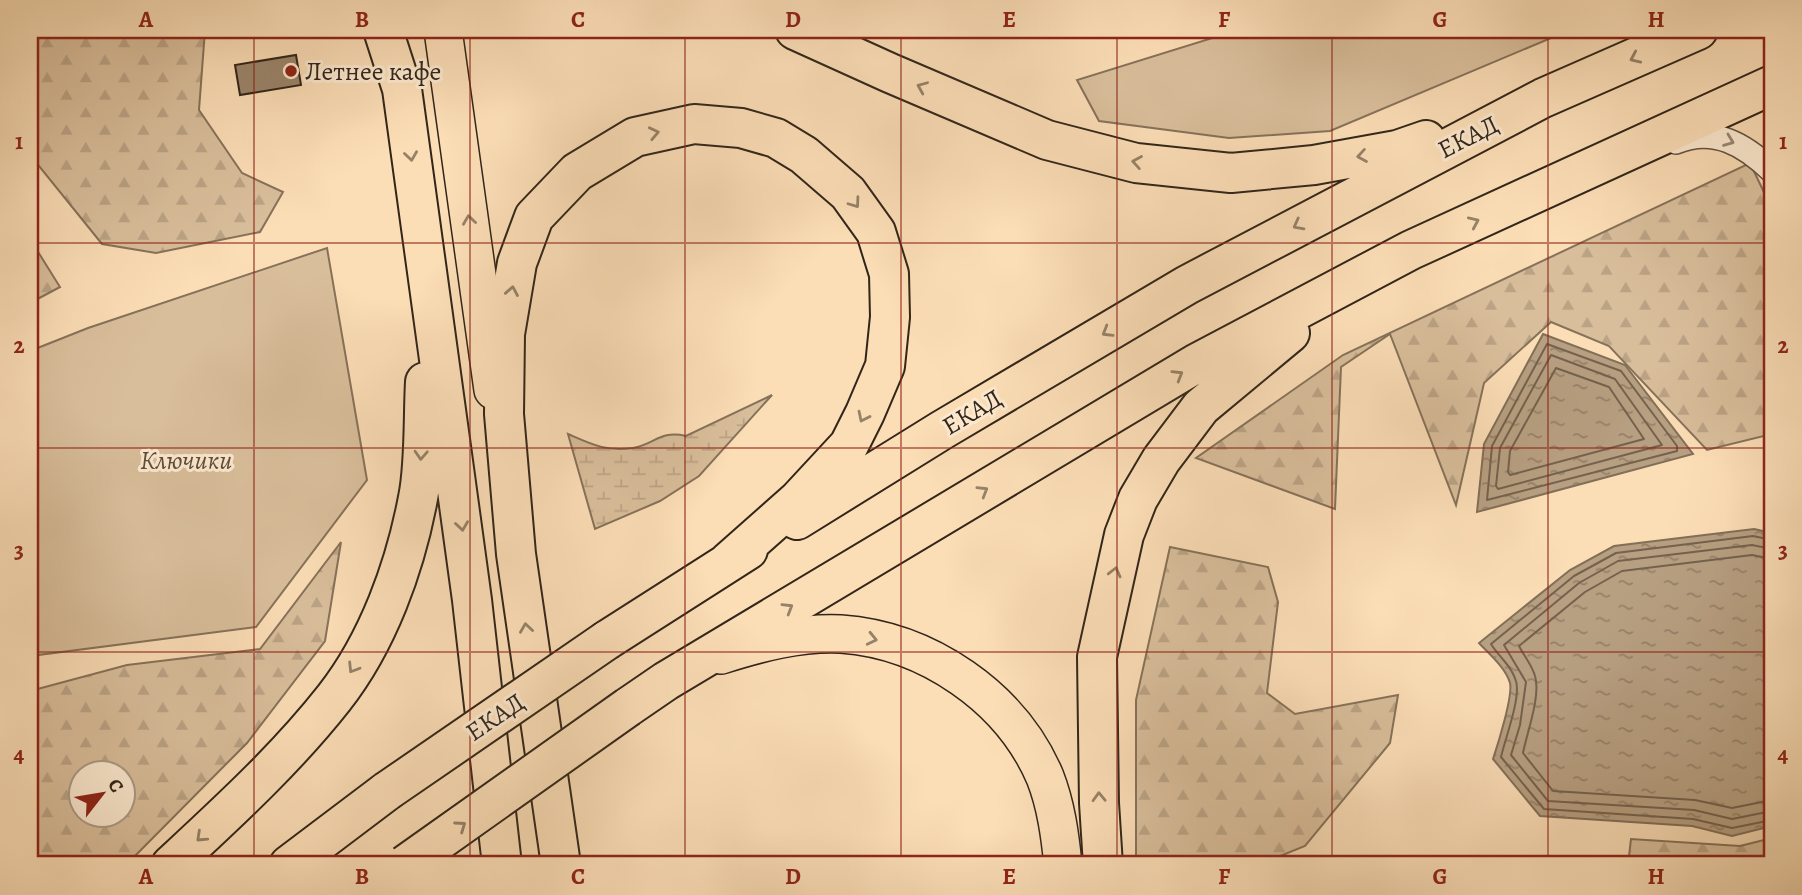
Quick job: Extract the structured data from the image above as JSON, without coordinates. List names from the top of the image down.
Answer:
{
  "streets": {
    "highway": ["ЕКАД"]
  },
  "parks": ["Ключики"],
  "places": ["Летнее кафе"],
  "north": "top right",
  "grid": {
    "columns": [
      "A",
      "B",
      "C",
      "D",
      "E",
      "F",
      "G",
      "H"
    ],
    "rows": [
      "1",
      "2",
      "3",
      "4"
    ]
  }
}
